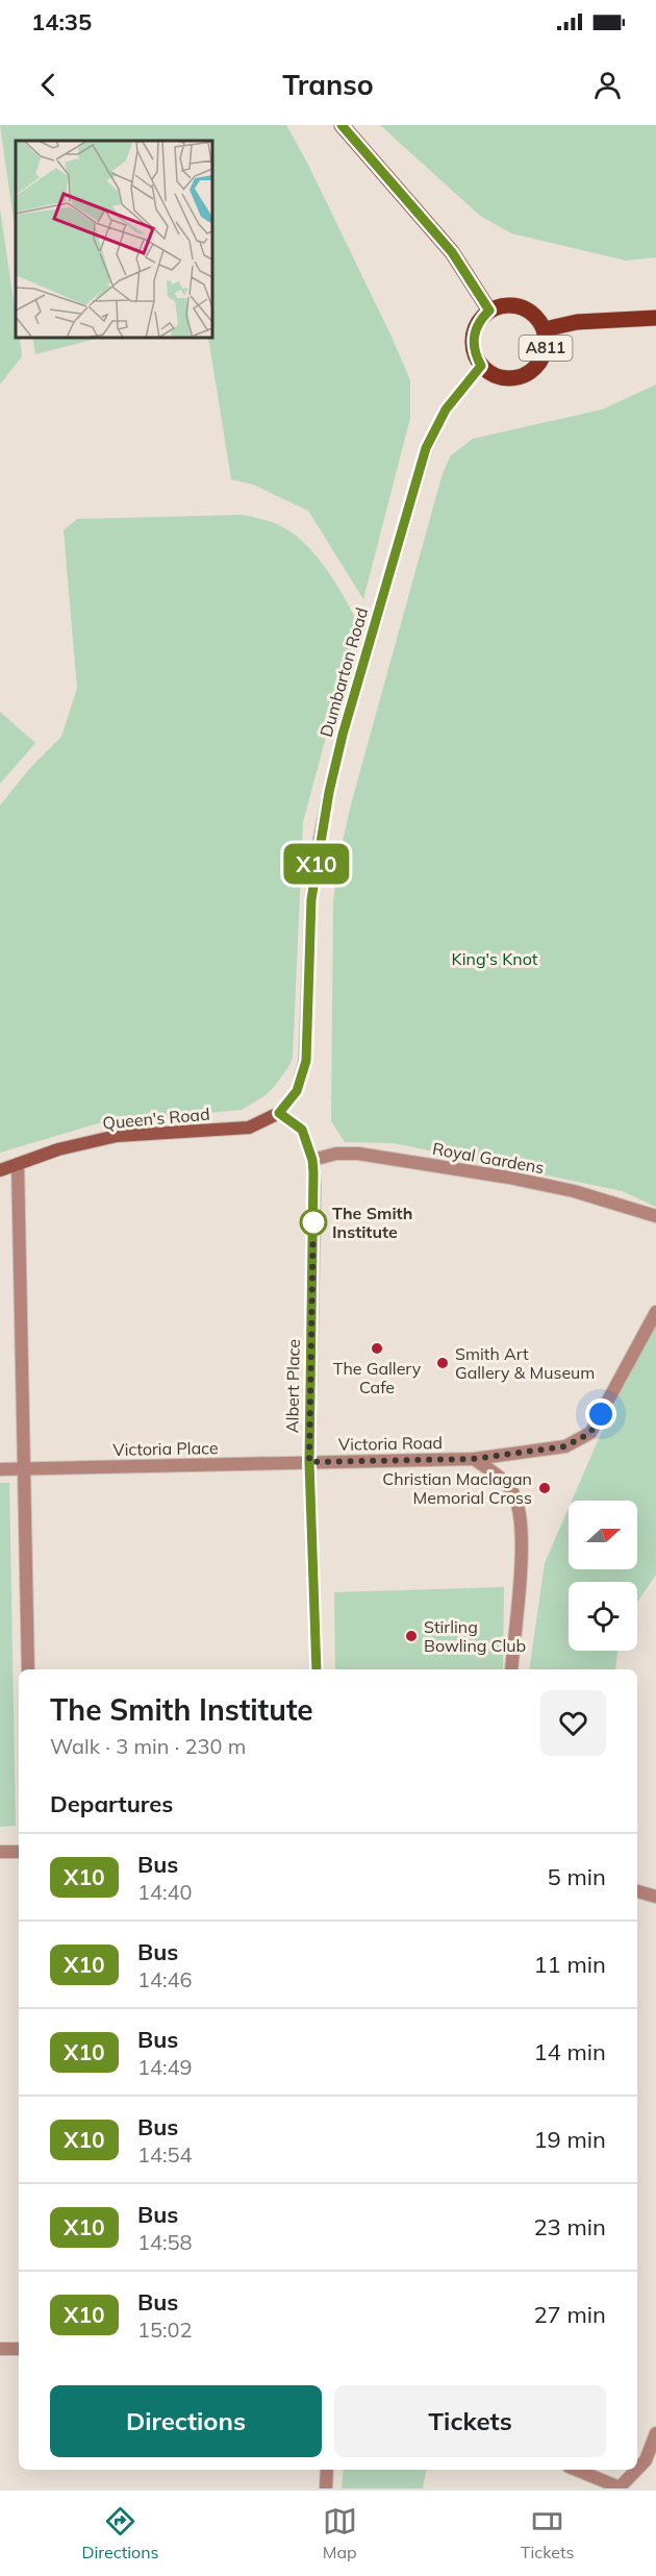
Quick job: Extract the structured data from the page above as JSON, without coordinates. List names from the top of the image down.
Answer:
{
  "streets": {
    "main road": ["A811", "Dumbarton Road", "Queen's Road"],
    "street": [
      "Royal Gardens",
      "Albert Place",
      "Victoria Road",
      "Victoria Place"
    ]
  },
  "crossings": [
    ["A811", "Dumbarton Road"],
    ["Dumbarton Road", "Queen's Road"],
    ["Dumbarton Road", "Albert Place"],
    ["Queen's Road", "Albert Place"],
    ["Royal Gardens", "Albert Place"],
    ["Albert Place", "Victoria Road"],
    ["Albert Place", "Victoria Place"],
    ["Victoria Road", "Victoria Place"]
  ],
  "parks": ["King's Knot"],
  "places": [
    "The Smith Institute",
    "The Gallery Cafe",
    "Smith Art Gallery & Museum",
    "Christian Maclagan Memorial Cross",
    "Stirling Bowling Club"
  ],
  "lines": ["bus line X10"],
  "north": "right",
  "page": {
    "status": "14:35",
    "header": "Transo",
    "on_map": "X10",
    "heading": [
      ["The Smith Institute", "Walk · 3 min · 230 m"],
      "Departures"
    ],
    "list": [
      {
        "mark": "X10",
        "name": "Bus",
        "note": "14:40",
        "value": "5 min"
      },
      {
        "mark": "X10",
        "name": "Bus",
        "note": "14:46",
        "value": "11 min"
      },
      {
        "mark": "X10",
        "name": "Bus",
        "note": "14:49",
        "value": "14 min"
      },
      {
        "mark": "X10",
        "name": "Bus",
        "note": "14:54",
        "value": "19 min"
      },
      {
        "mark": "X10",
        "name": "Bus",
        "note": "14:58",
        "value": "23 min"
      },
      {
        "mark": "X10",
        "name": "Bus",
        "note": "15:02",
        "value": "27 min"
      }
    ],
    "buttons": ["Directions", "Tickets"],
    "tabs": ["Directions", "Map", "Tickets"]
  }
}
